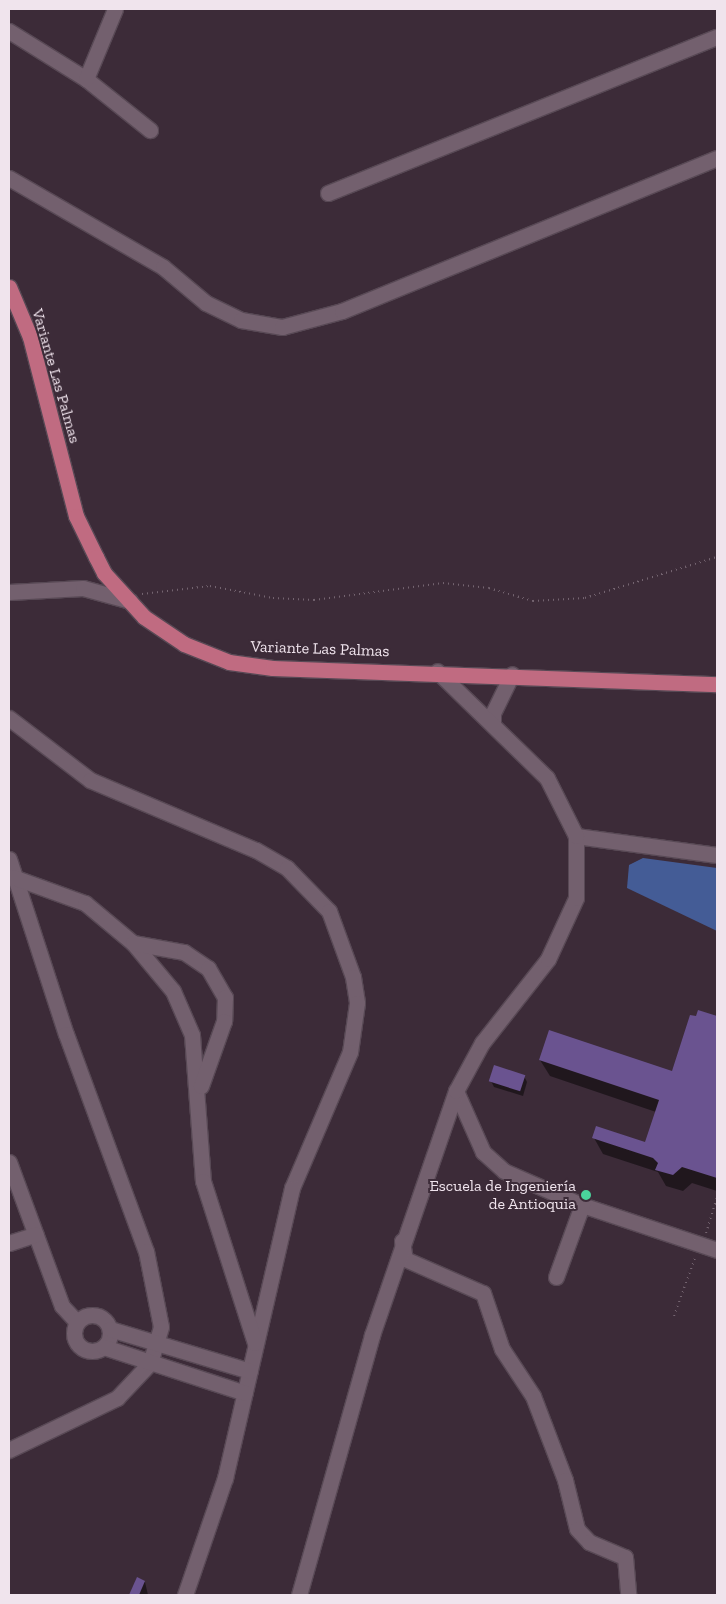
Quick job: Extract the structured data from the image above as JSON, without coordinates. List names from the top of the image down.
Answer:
{
  "streets": {
    "main road": ["Variante Las Palmas"]
  },
  "places": ["Escuela de Ingeniería de Antioquia"]
}
